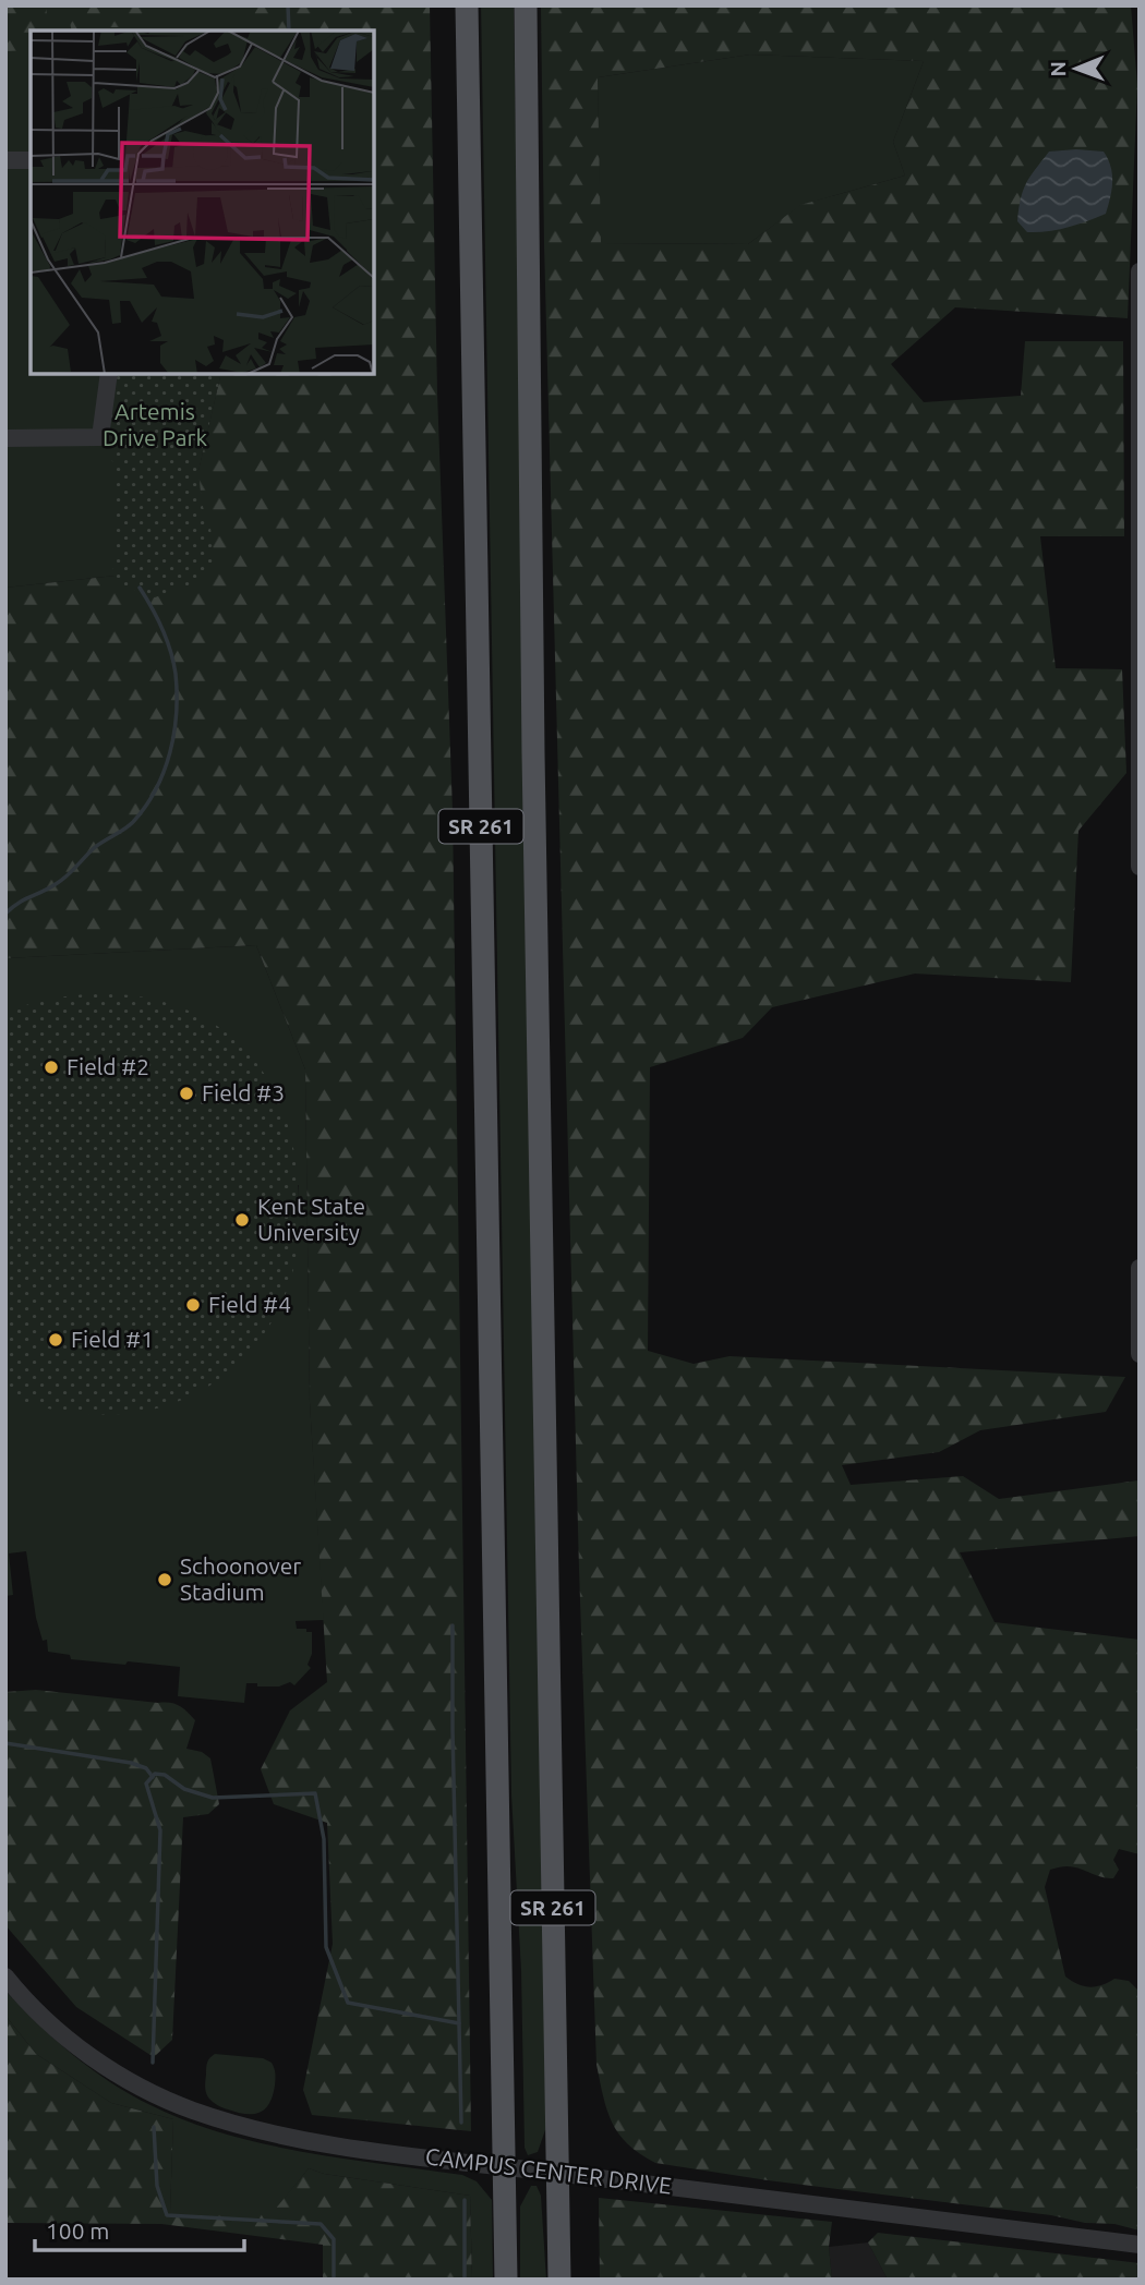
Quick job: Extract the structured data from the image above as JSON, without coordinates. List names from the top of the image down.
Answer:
{
  "streets": {
    "main road": ["SR 261"],
    "street": ["CAMPUS CENTER DRIVE"]
  },
  "crossings": [
    ["SR 261", "CAMPUS CENTER DRIVE"]
  ],
  "parks": ["Artemis Drive Park"],
  "places": [
    "Field #2",
    "Field #3",
    "Kent State University",
    "Field #4",
    "Field #1",
    "Schoonover Stadium"
  ],
  "scale_bar": "100 m",
  "north": "left"
}
